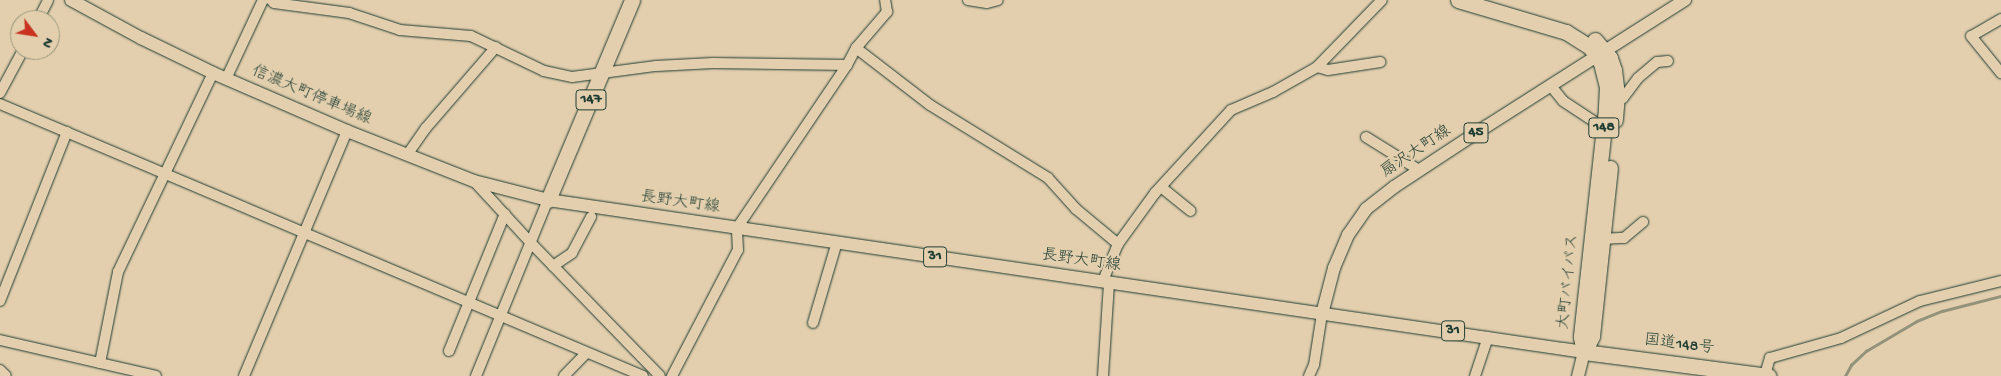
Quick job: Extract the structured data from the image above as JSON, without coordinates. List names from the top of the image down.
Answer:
{
  "streets": {
    "highway": [
      "147",
      "148",
      "大町バイパス",
      "国道148号"
    ],
    "main road": [
      "信濃大町停車場線",
      "45",
      "扇沢大町線",
      "長野大町線",
      "31"
    ]
  },
  "crossings": [
    ["信濃大町停車場線", "147"],
    ["信濃大町停車場線", "長野大町線"],
    ["147", "長野大町線"],
    ["扇沢大町線", "長野大町線"],
    ["扇沢大町線", "大町バイパス"],
    ["長野大町線", "大町バイパス"],
    ["長野大町線", "国道148号"],
    ["大町バイパス", "国道148号"]
  ],
  "north": "bottom right"
}
